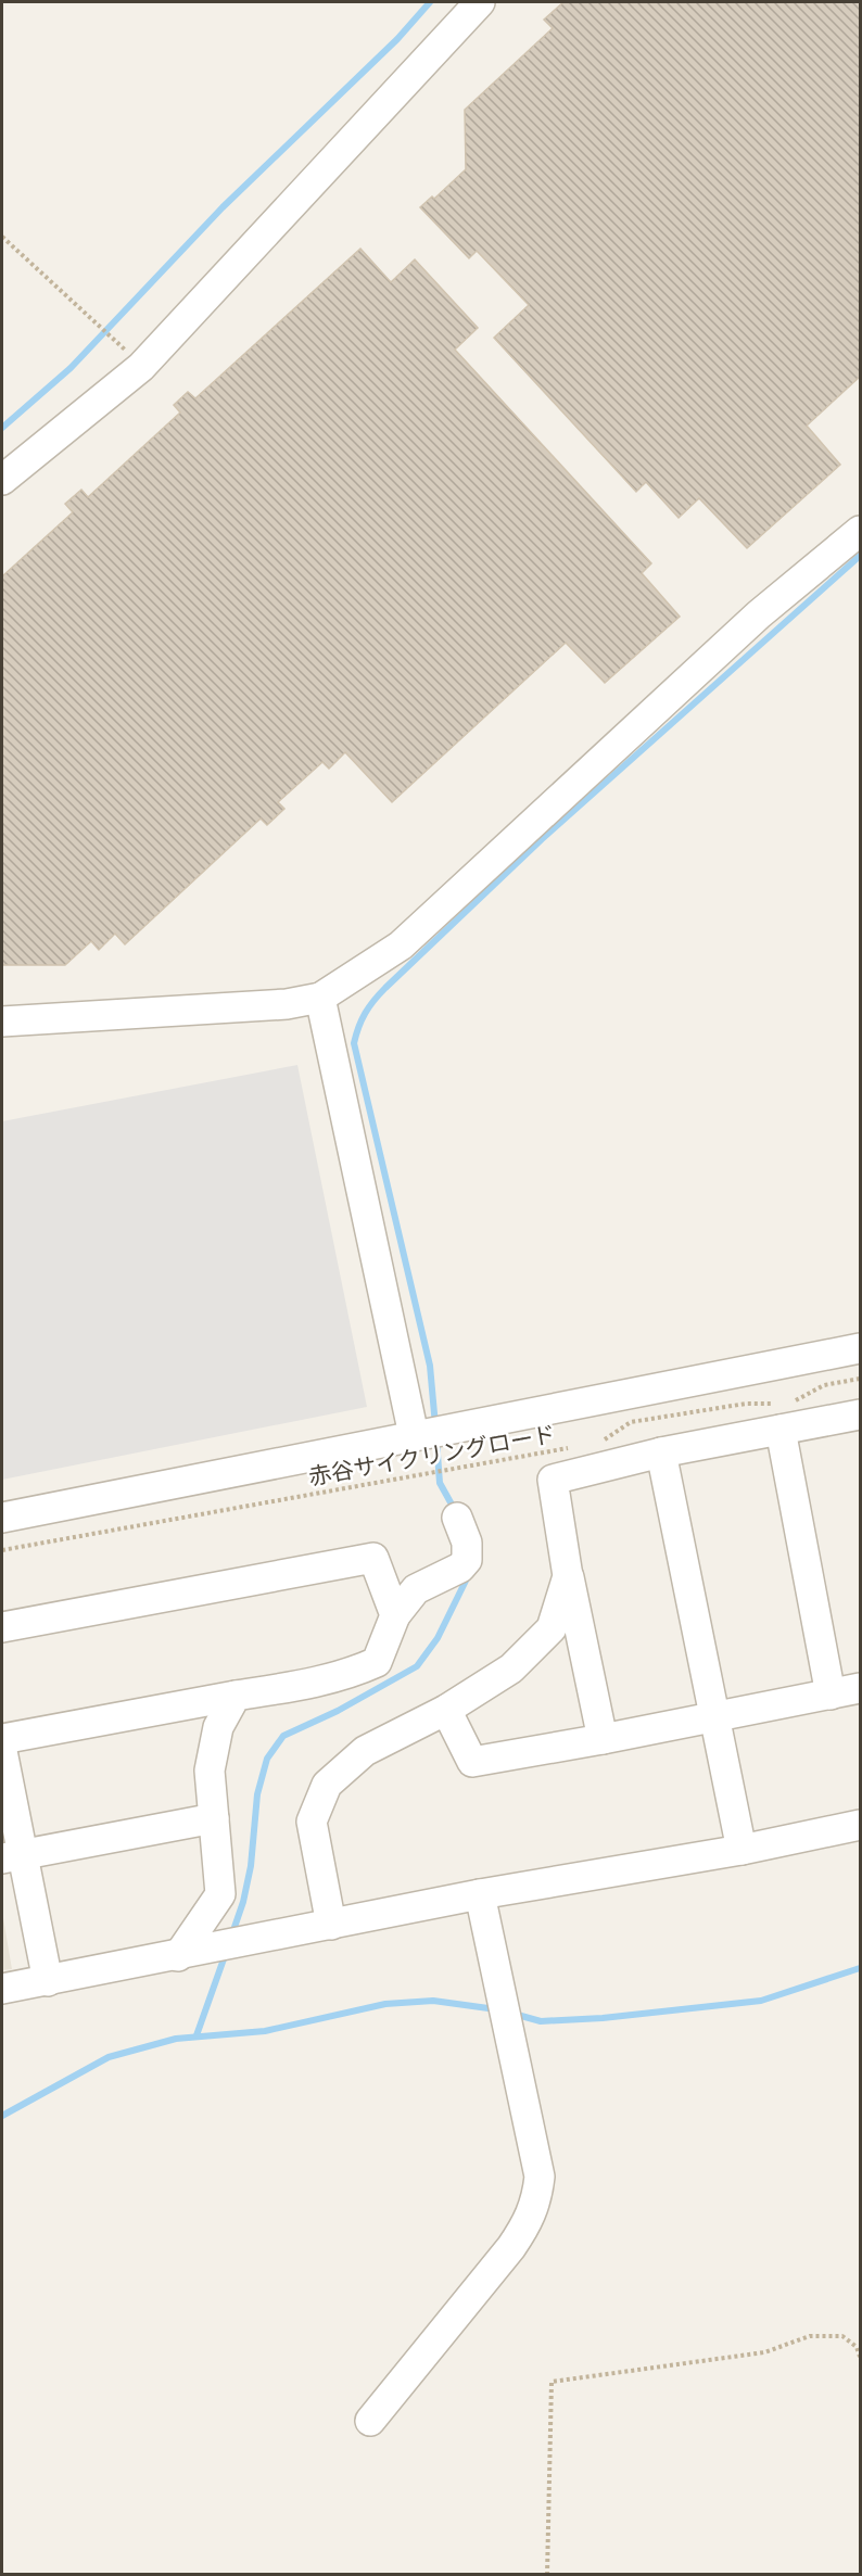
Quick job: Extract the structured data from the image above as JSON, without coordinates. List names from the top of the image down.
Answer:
{
  "streets": {
    "path": ["赤谷サイクリングロード"]
  }
}
